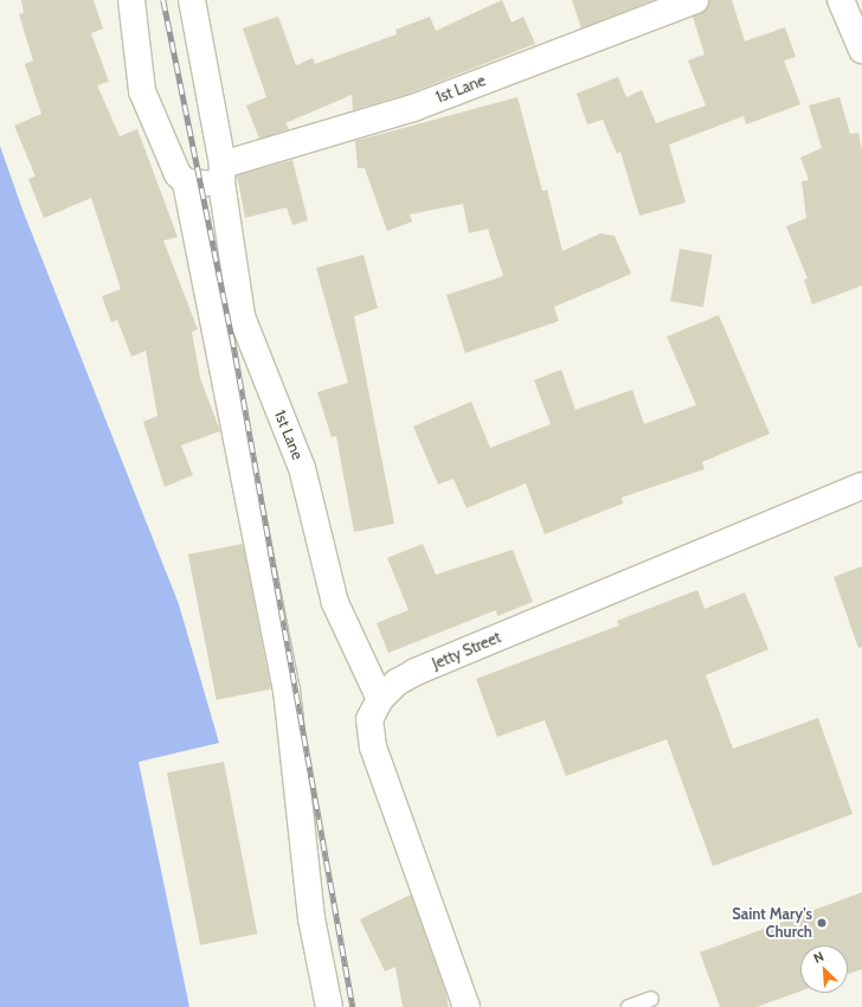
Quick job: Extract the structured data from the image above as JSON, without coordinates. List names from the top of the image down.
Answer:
{
  "streets": {
    "street": ["1st Lane", "Jetty Street"]
  },
  "crossings": [
    ["1st Lane", "Jetty Street"]
  ],
  "places": ["Saint Mary's Church"],
  "north": "top left"
}
